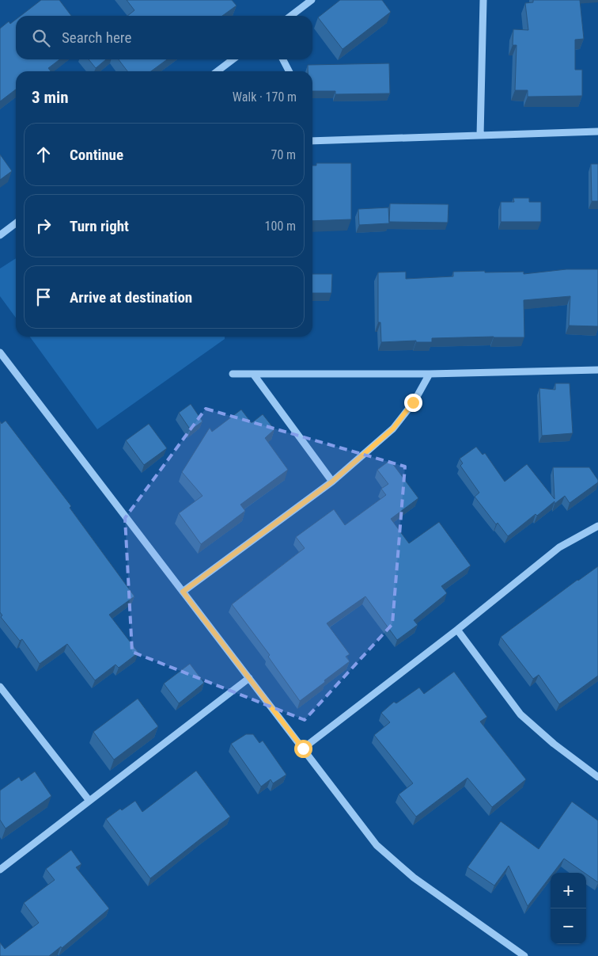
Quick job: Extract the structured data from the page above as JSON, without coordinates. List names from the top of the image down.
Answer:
{
  "page": {
    "search": "Search here",
    "heading": ["3 min", "Walk · 170 m"],
    "list": [
      ["Continue", "70 m"],
      ["Turn right", "100 m"],
      "Arrive at destination"
    ],
    "map_buttons": ["+", "−"]
  }
}
